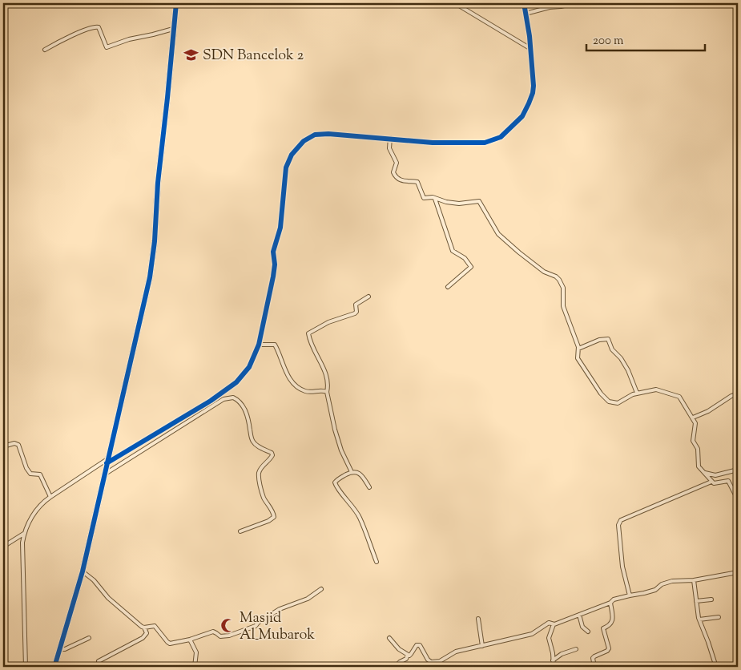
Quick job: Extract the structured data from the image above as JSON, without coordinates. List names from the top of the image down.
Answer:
{
  "places": {
    "school or university": ["SDN Bancelok 2"],
    "mosque": ["Masjid Al_Mubarok"]
  },
  "scale_bar": "200 m"
}
